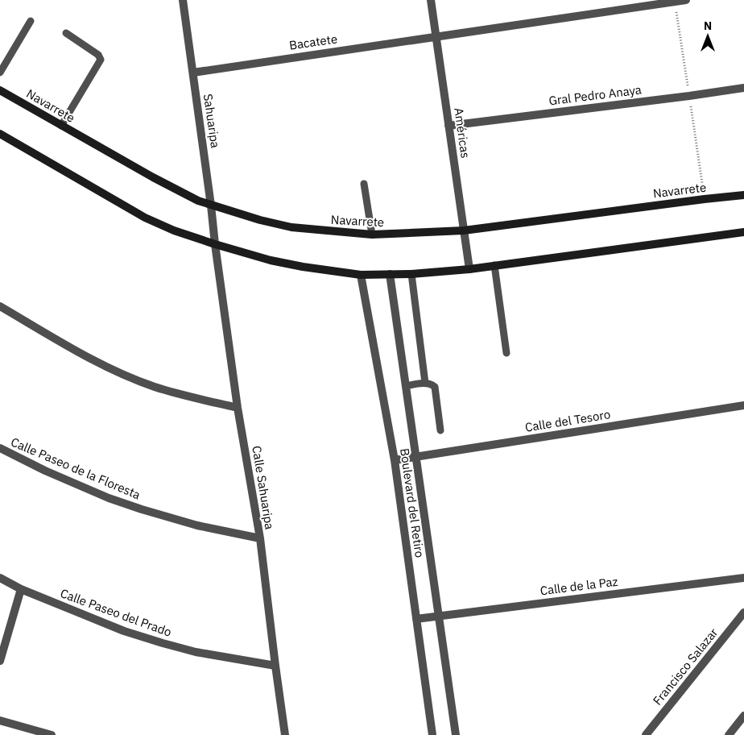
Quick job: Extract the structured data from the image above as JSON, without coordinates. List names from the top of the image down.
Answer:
{
  "streets": {
    "main road": ["Navarrete"],
    "street": [
      "Bacatete",
      "Gral Pedro Anaya",
      "Sahuaripa",
      "Américas",
      "Calle del Tesoro",
      "Calle Paseo de la Floresta",
      "Calle Sahuaripa",
      "Boulevard del Retiro",
      "Calle de la Paz",
      "Calle Paseo del Prado",
      "Francisco Salazar"
    ]
  },
  "crossings": [
    ["Bacatete", "Sahuaripa"],
    ["Bacatete", "Américas"],
    ["Gral Pedro Anaya", "Américas"],
    ["Navarrete", "Sahuaripa"],
    ["Navarrete", "Américas"],
    ["Sahuaripa", "Calle Sahuaripa"],
    ["Calle del Tesoro", "Boulevard del Retiro"],
    ["Calle Paseo de la Floresta", "Calle Sahuaripa"],
    ["Calle Sahuaripa", "Calle Paseo del Prado"],
    ["Boulevard del Retiro", "Calle de la Paz"]
  ],
  "north": "top"
}
